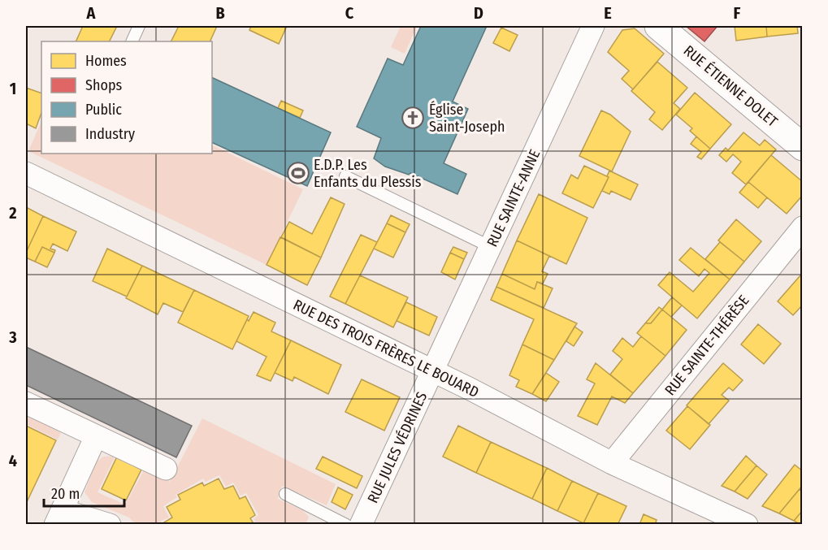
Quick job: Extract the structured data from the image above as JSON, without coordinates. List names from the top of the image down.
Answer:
{
  "streets": {
    "street": [
      "RUE ÉTIENNE DOLET",
      "RUE SAINTE-ANNE",
      "RUE SAINTE-THÉRÈSE",
      "RUE DES TROIS FRÈRES LE BOUARD",
      "RUE JULES VÉDRINES"
    ]
  },
  "crossings": [
    ["RUE SAINTE-ANNE", "RUE DES TROIS FRÈRES LE BOUARD"],
    ["RUE SAINTE-ANNE", "RUE JULES VÉDRINES"],
    ["RUE SAINTE-THÉRÈSE", "RUE DES TROIS FRÈRES LE BOUARD"],
    ["RUE DES TROIS FRÈRES LE BOUARD", "RUE JULES VÉDRINES"]
  ],
  "places": {
    "church": ["Église Saint-Joseph"],
    "sports": ["E.D.P. Les Enfants du Plessis"]
  },
  "legend": [
    "Homes",
    "Shops",
    "Public",
    "Industry"
  ],
  "scale_bar": "20 m",
  "grid": {
    "columns": [
      "A",
      "B",
      "C",
      "D",
      "E",
      "F"
    ],
    "rows": [
      "1",
      "2",
      "3",
      "4"
    ]
  }
}
